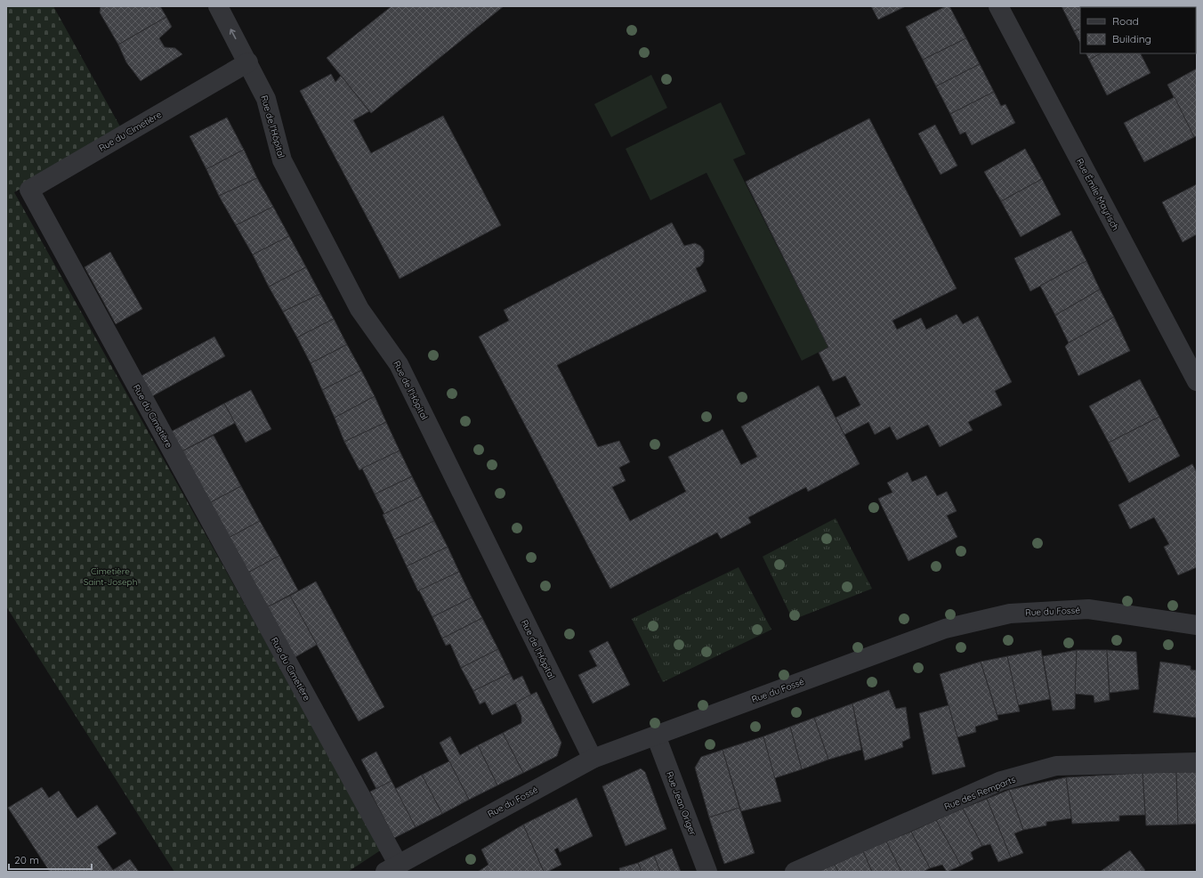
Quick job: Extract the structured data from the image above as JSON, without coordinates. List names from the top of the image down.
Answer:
{
  "streets": {
    "street": [
      "Rue de l'Hôpital",
      "Rue du Cimetière",
      "Rue Émile Mayrisch",
      "Rue du Fossé",
      "Rue des Remparts",
      "Rue Jean Origer"
    ]
  },
  "crossings": [
    ["Rue de l'Hôpital", "Rue du Cimetière"],
    ["Rue de l'Hôpital", "Rue du Fossé"],
    ["Rue du Cimetière", "Rue du Fossé"],
    ["Rue du Fossé", "Rue Jean Origer"]
  ],
  "parks": ["Cimetière Saint-Joseph"],
  "legend": ["Road", "Building"],
  "scale_bar": "20 m"
}
